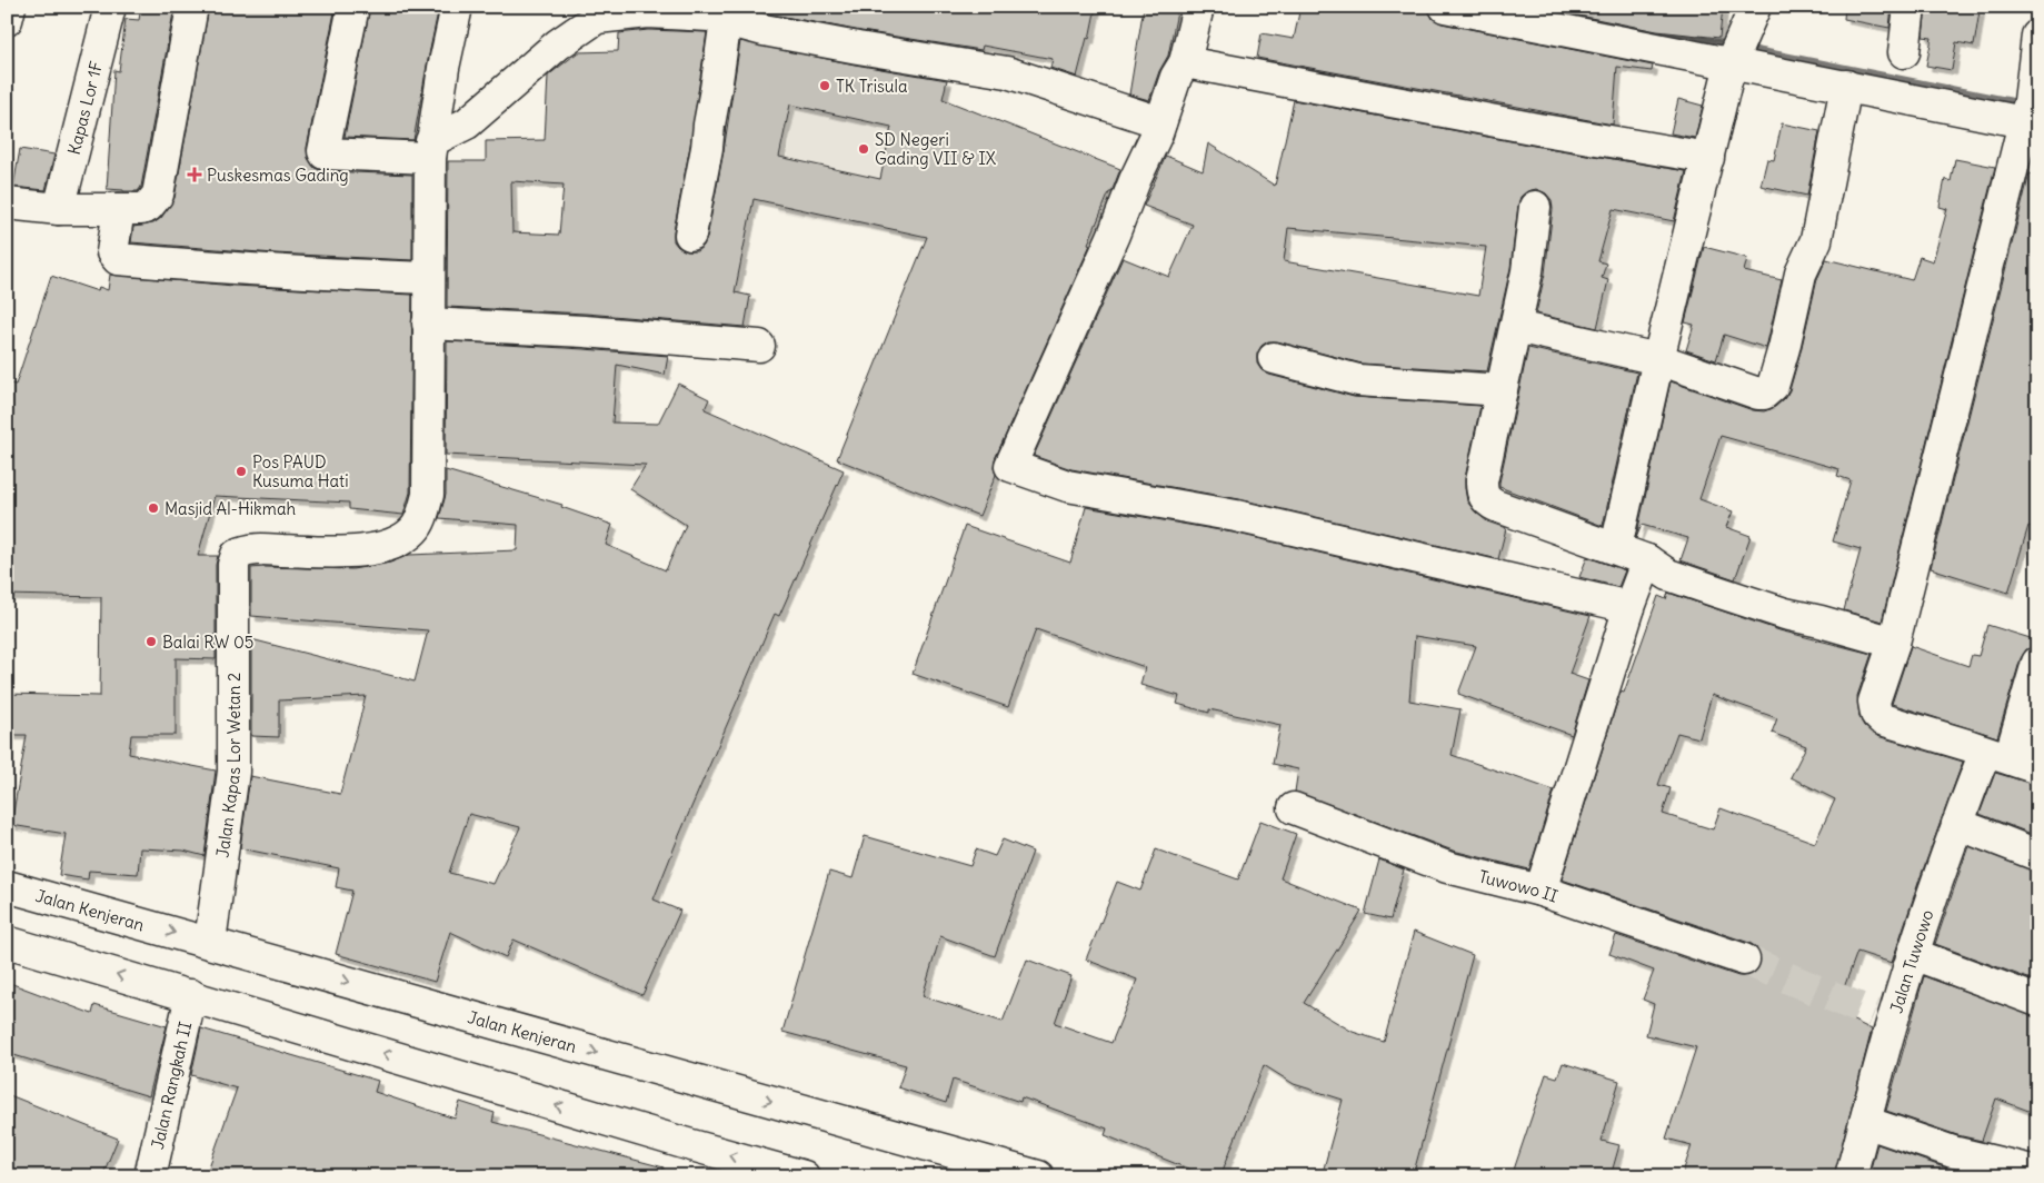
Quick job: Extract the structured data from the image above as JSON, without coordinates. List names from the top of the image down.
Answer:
{
  "streets": {
    "main road": [
      "Kapas Lor 1F",
      "Jalan Kapas Lor Wetan 2",
      "Tuwowo II",
      "Jalan Kenjeran",
      "Jalan Tuwowo",
      "Jalan Rangkah II"
    ]
  },
  "crossings": [
    ["Jalan Kapas Lor Wetan 2", "Jalan Kenjeran"]
  ],
  "places": {
    "other": [
      "TK Trisula",
      "SD Negeri Gading VII & IX",
      "Pos PAUD Kusuma Hati",
      "Masjid Al-Hikmah",
      "Balai RW 05"
    ],
    "health": ["Puskesmas Gading"]
  }
}
